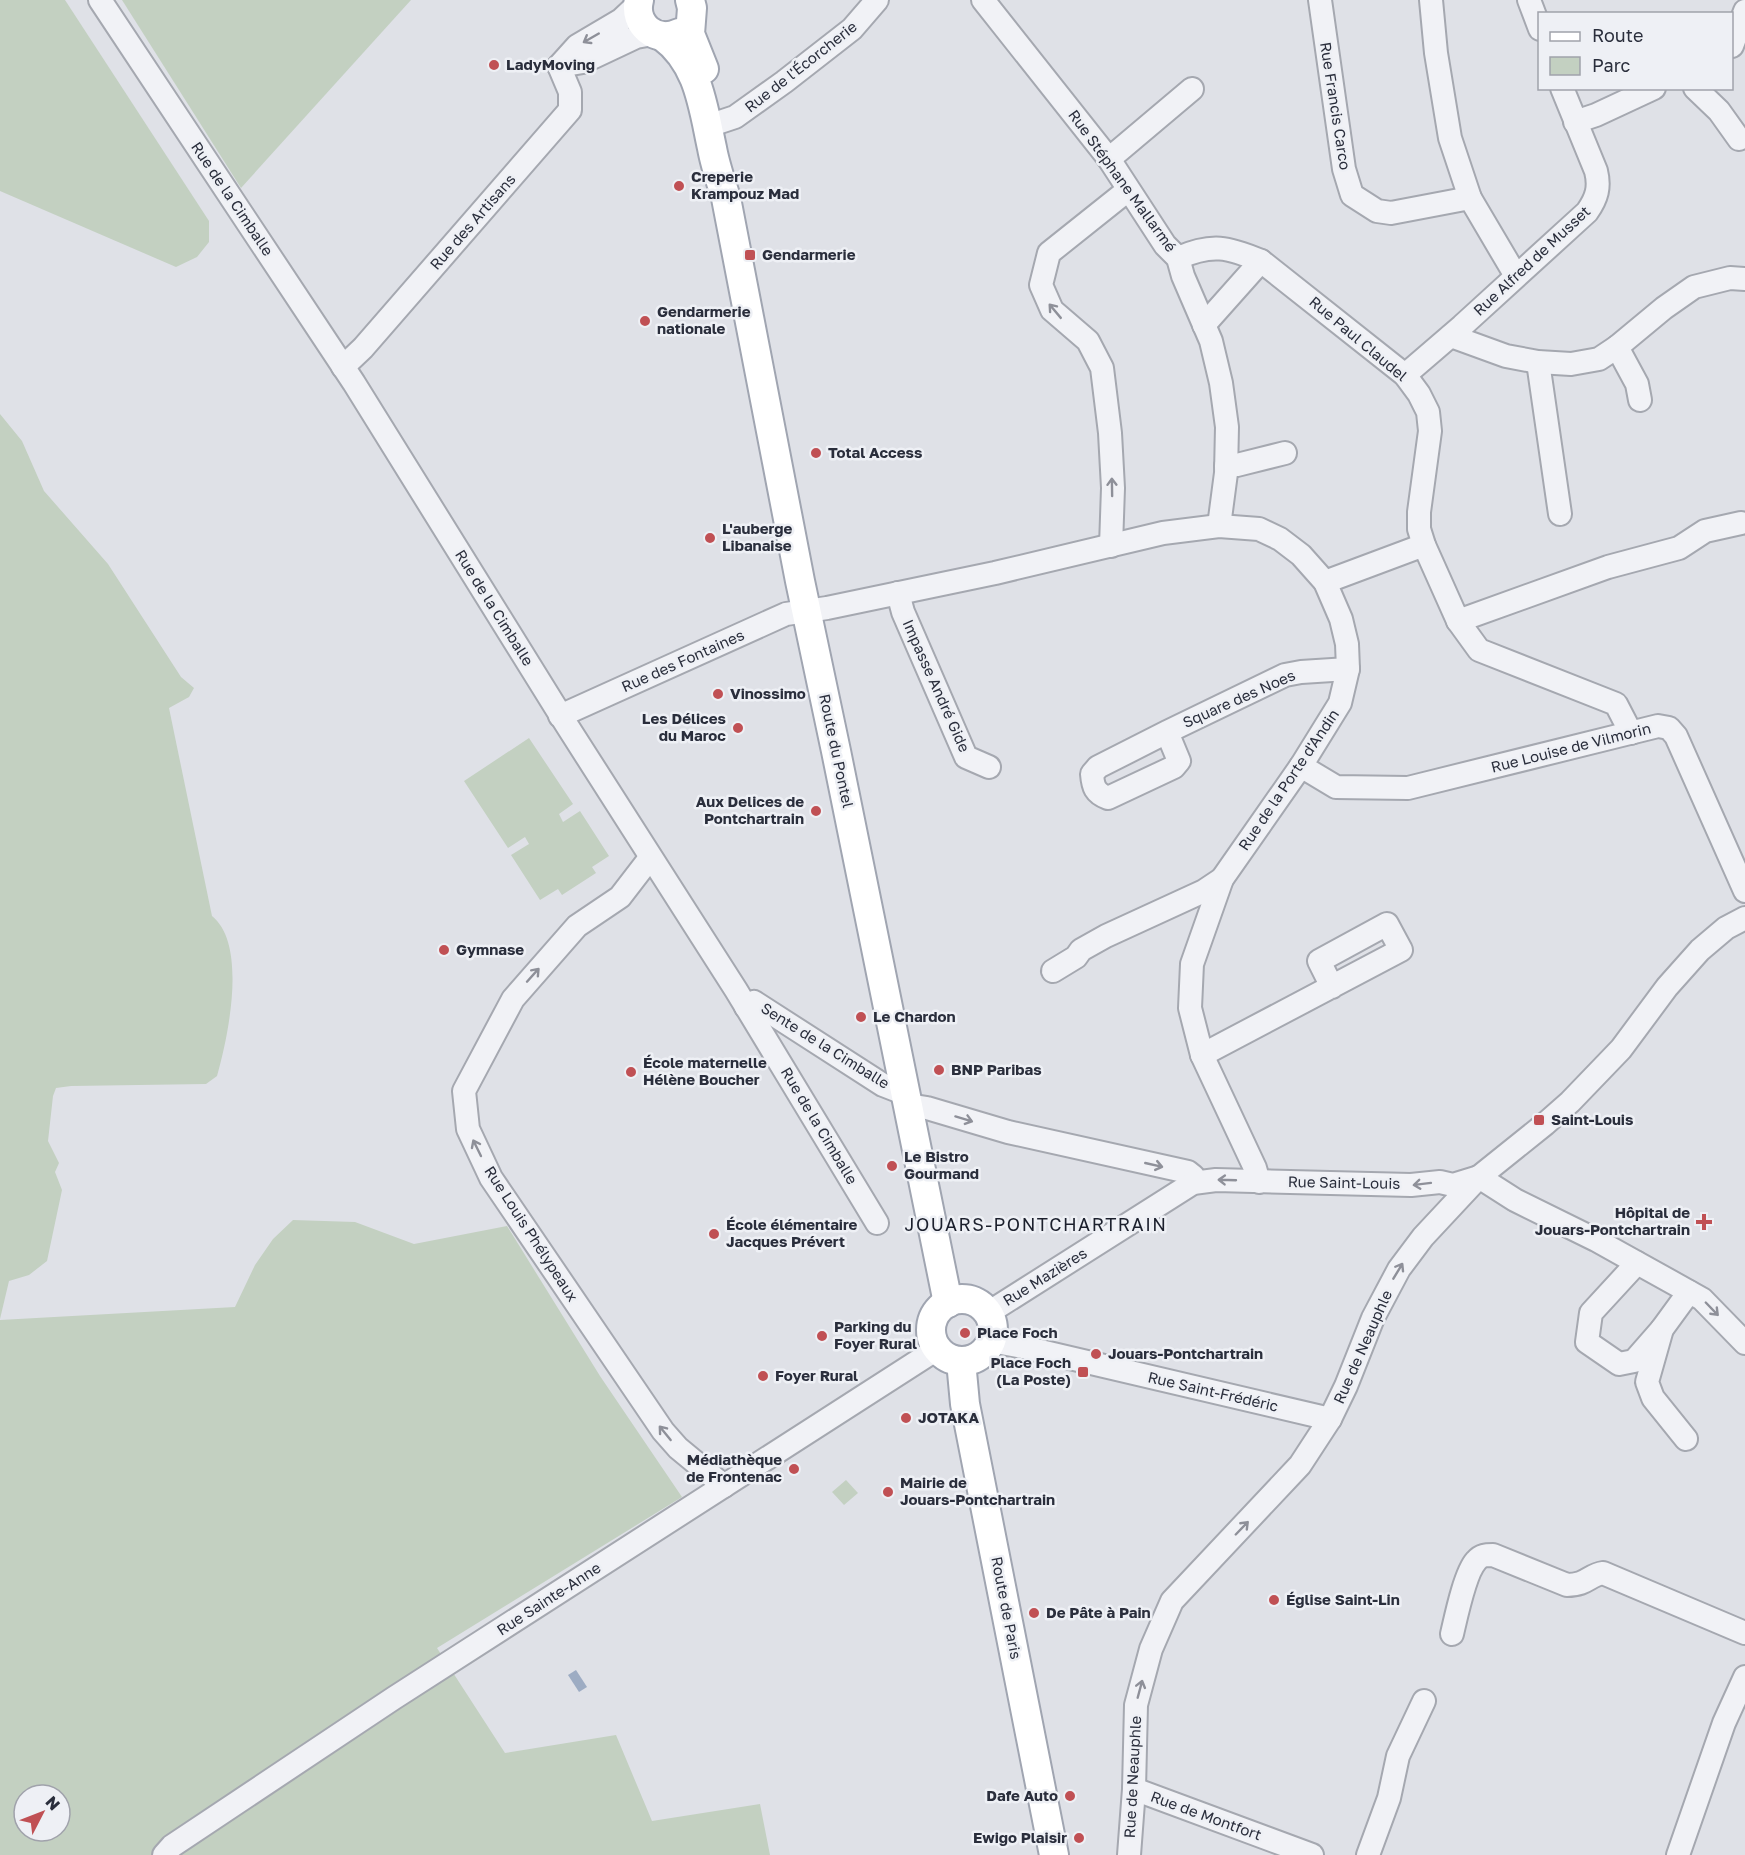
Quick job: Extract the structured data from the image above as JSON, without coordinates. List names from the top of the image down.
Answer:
{
  "streets": {
    "main road": ["Route du Pontel", "Route de Paris"],
    "street": [
      "Rue de l'Écorcherie",
      "Rue Francis Carco",
      "Rue Stéphane Mallarmé",
      "Rue de la Cimballe",
      "Rue des Artisans",
      "Rue Alfred de Musset",
      "Rue Paul Claudel",
      "Rue des Fontaines",
      "Impasse André Gide",
      "Square des Noes",
      "Rue Louise de Vilmorin",
      "Rue de la Porte d'Andin",
      "Sente de la Cimballe",
      "Rue Saint-Louis",
      "Rue Louis Phélypeaux",
      "Rue Mazières",
      "Rue de Neauphle",
      "Rue Saint-Frédéric",
      "Rue Sainte-Anne",
      "Rue de Montfort"
    ]
  },
  "crossings": [
    ["Rue de l'Écorcherie", "Route du Pontel"],
    ["Rue Stéphane Mallarmé", "Rue Paul Claudel"],
    ["Rue Stéphane Mallarmé", "Rue de la Porte d'Andin"],
    ["Rue de la Cimballe", "Rue des Artisans"],
    ["Rue de la Cimballe", "Rue des Fontaines"],
    ["Rue de la Cimballe", "Sente de la Cimballe"],
    ["Rue de la Cimballe", "Rue Louis Phélypeaux"],
    ["Rue Alfred de Musset", "Rue Paul Claudel"],
    ["Rue Paul Claudel", "Rue Louise de Vilmorin"],
    ["Rue des Fontaines", "Route du Pontel"],
    ["Rue des Fontaines", "Rue de la Porte d'Andin"],
    ["Impasse André Gide", "Rue de la Porte d'Andin"],
    ["Square des Noes", "Rue de la Porte d'Andin"],
    ["Rue Louise de Vilmorin", "Rue de la Porte d'Andin"],
    ["Route du Pontel", "Rue de la Porte d'Andin"],
    ["Route du Pontel", "Sente de la Cimballe"],
    ["Route du Pontel", "Rue Mazières"],
    ["Route du Pontel", "Rue Saint-Frédéric"],
    ["Route du Pontel", "Rue Sainte-Anne"],
    ["Route du Pontel", "Route de Paris"],
    ["Rue de la Porte d'Andin", "Rue Saint-Louis"],
    ["Rue Saint-Louis", "Rue Mazières"],
    ["Rue Saint-Louis", "Rue de Neauphle"],
    ["Rue Louis Phélypeaux", "Rue Sainte-Anne"],
    ["Rue Mazières", "Rue Saint-Frédéric"],
    ["Rue Mazières", "Rue Sainte-Anne"],
    ["Rue Mazières", "Route de Paris"],
    ["Rue de Neauphle", "Rue Saint-Frédéric"],
    ["Rue de Neauphle", "Rue de Montfort"],
    ["Rue Saint-Frédéric", "Rue Sainte-Anne"],
    ["Rue Saint-Frédéric", "Route de Paris"],
    ["Rue Sainte-Anne", "Route de Paris"]
  ],
  "one_way": ["Rue Saint-Louis", "Rue Louis Phélypeaux", "Rue de Neauphle"],
  "districts": ["JOUARS-PONTCHARTRAIN"],
  "places": {
    "other": [
      "LadyMoving",
      "Creperie Krampouz Mad",
      "Gendarmerie nationale",
      "Total Access",
      "L'auberge Libanaise",
      "Vinossimo",
      "Les Délices du Maroc",
      "Aux Delices de Pontchartrain",
      "Gymnase",
      "Le Chardon",
      "BNP Paribas",
      "École maternelle Hélène Boucher",
      "Le Bistro Gourmand",
      "École élémentaire Jacques Prévert",
      "Place Foch",
      "Parking du Foyer Rural",
      "Jouars-Pontchartrain",
      "Foyer Rural",
      "JOTAKA",
      "Médiathèque de Frontenac",
      "Mairie de Jouars-Pontchartrain",
      "Église Saint-Lin",
      "De Pâte à Pain",
      "Dafe Auto",
      "Ewigo Plaisir"
    ],
    "transit": ["Gendarmerie", "Saint-Louis", "Place Foch (La Poste)"],
    "health": ["Hôpital de Jouars-Pontchartrain"]
  },
  "legend": ["Route", "Parc"],
  "north": "top right"
}
